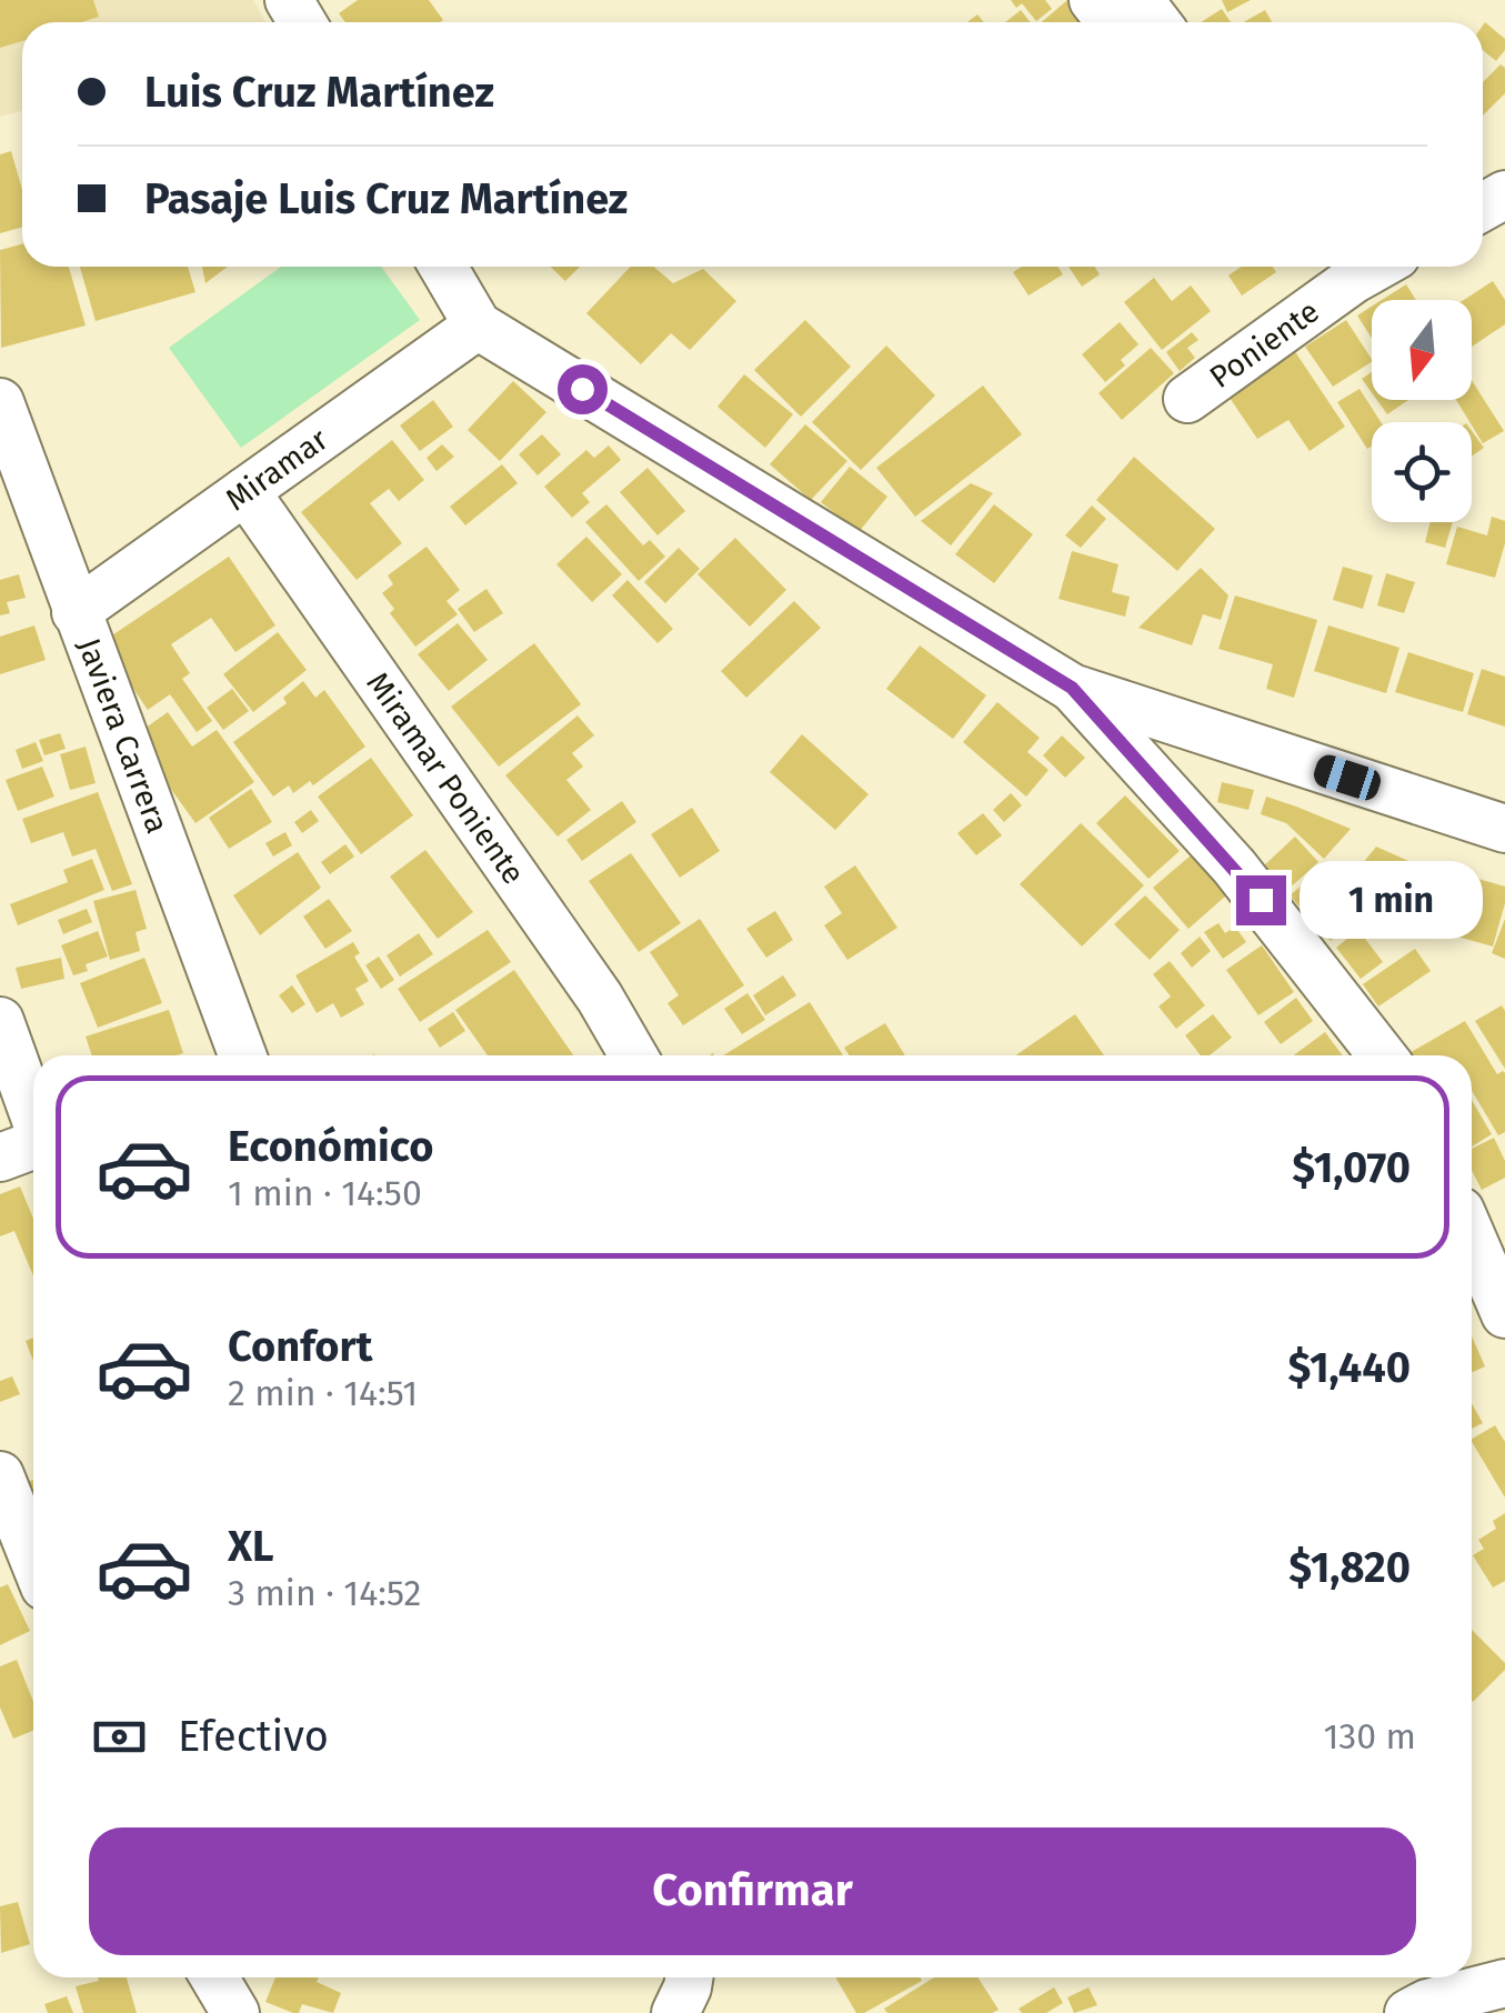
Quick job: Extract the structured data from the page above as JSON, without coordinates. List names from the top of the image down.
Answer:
{
  "streets": {
    "street": [
      "Poniente",
      "Miramar",
      "Javiera Carrera",
      "Miramar Poniente"
    ]
  },
  "crossings": [
    ["Miramar", "Javiera Carrera"],
    ["Miramar", "Miramar Poniente"]
  ],
  "north": "bottom",
  "page": {
    "banner": ["Luis Cruz Martínez", "Pasaje Luis Cruz Martínez"],
    "bubble": "1 min",
    "list": [
      {
        "name": "Económico",
        "note": "1 min · 14:50",
        "value": "$1,070"
      },
      {
        "name": "Confort",
        "note": "2 min · 14:51",
        "value": "$1,440"
      },
      {
        "name": "XL",
        "note": "3 min · 14:52",
        "value": "$1,820"
      }
    ],
    "pay": ["Efectivo", "130 m"],
    "buttons": "Confirmar"
  }
}
